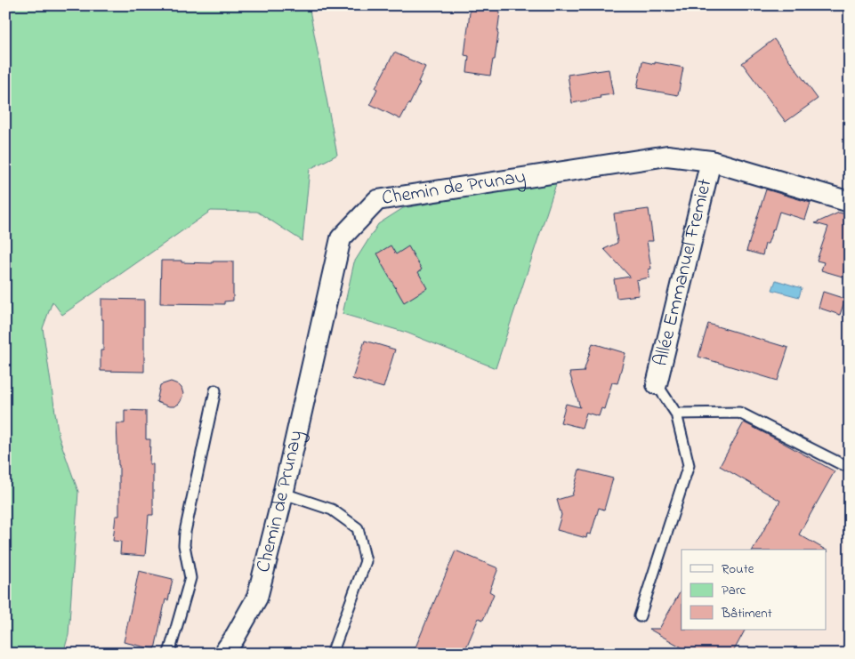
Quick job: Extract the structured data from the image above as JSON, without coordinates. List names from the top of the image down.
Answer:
{
  "streets": {
    "street": ["Chemin de Prunay", "Allée Emmanuel Fremiet"]
  },
  "crossings": [
    ["Chemin de Prunay", "Allée Emmanuel Fremiet"]
  ],
  "legend": ["Route", "Parc", "Bâtiment"]
}
